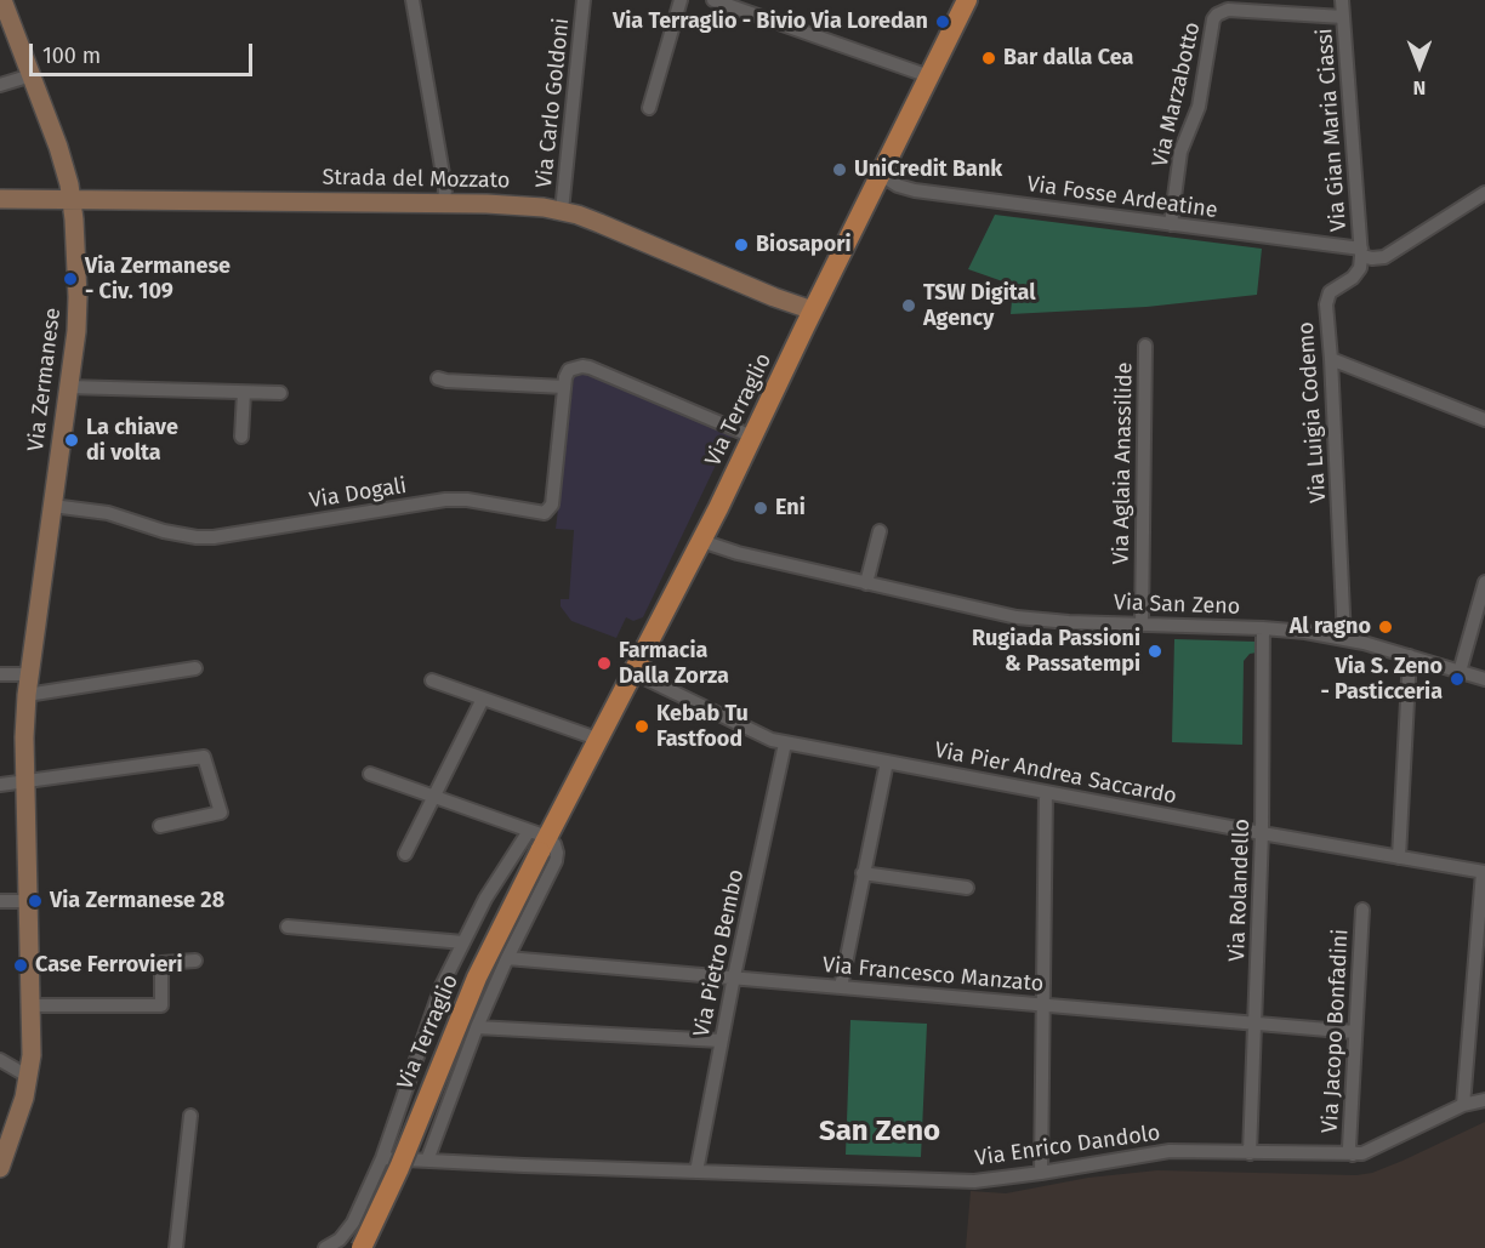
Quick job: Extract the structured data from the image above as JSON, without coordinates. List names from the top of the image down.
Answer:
{
  "streets": {
    "main road": ["Via Terraglio"],
    "street": [
      "Via Marzabotto",
      "Via Carlo Goldoni",
      "Via Gian Maria Ciassi",
      "Strada del Mozzato",
      "Via Fosse Ardeatine",
      "Via Zermanese",
      "Via Luigia Codemo",
      "Via Aglaia Anassilide",
      "Via Dogali",
      "Via San Zeno",
      "Via Pier Andrea Saccardo",
      "Via Rolandello",
      "Via Pietro Bembo",
      "Via Francesco Manzato",
      "Via Jacopo Bonfadini",
      "Via Enrico Dandolo"
    ]
  },
  "crossings": [
    ["Via Marzabotto", "Via Gian Maria Ciassi"],
    ["Via Marzabotto", "Via Fosse Ardeatine"],
    ["Via Carlo Goldoni", "Strada del Mozzato"],
    ["Via Gian Maria Ciassi", "Via Fosse Ardeatine"],
    ["Via Gian Maria Ciassi", "Via Luigia Codemo"],
    ["Strada del Mozzato", "Via Zermanese"],
    ["Strada del Mozzato", "Via Terraglio"],
    ["Via Fosse Ardeatine", "Via Terraglio"],
    ["Via Fosse Ardeatine", "Via Luigia Codemo"],
    ["Via Zermanese", "Via Dogali"],
    ["Via Terraglio", "Via San Zeno"],
    ["Via Terraglio", "Via Pier Andrea Saccardo"],
    ["Via Terraglio", "Via Francesco Manzato"],
    ["Via Terraglio", "Via Enrico Dandolo"],
    ["Via Luigia Codemo", "Via San Zeno"],
    ["Via Aglaia Anassilide", "Via San Zeno"],
    ["Via San Zeno", "Via Rolandello"],
    ["Via Pier Andrea Saccardo", "Via Rolandello"],
    ["Via Pier Andrea Saccardo", "Via Pietro Bembo"],
    ["Via Rolandello", "Via Francesco Manzato"],
    ["Via Rolandello", "Via Enrico Dandolo"],
    ["Via Pietro Bembo", "Via Francesco Manzato"],
    ["Via Pietro Bembo", "Via Enrico Dandolo"],
    ["Via Francesco Manzato", "Via Jacopo Bonfadini"],
    ["Via Jacopo Bonfadini", "Via Enrico Dandolo"]
  ],
  "districts": ["San Zeno"],
  "places": [
    "Via Terraglio - Bivio Via Loredan",
    "Bar dalla Cea",
    "UniCredit Bank",
    "Biosapori",
    "Via Zermanese - Civ. 109",
    "TSW Digital Agency",
    "La chiave di volta",
    "Eni",
    "Al ragno",
    "Rugiada Passioni & Passatempi",
    "Farmacia Dalla Zorza",
    "Via S. Zeno - Pasticceria",
    "Kebab Tu Fastfood",
    "Via Zermanese 28",
    "Case Ferrovieri"
  ],
  "scale_bar": "100 m",
  "north": "bottom"
}
